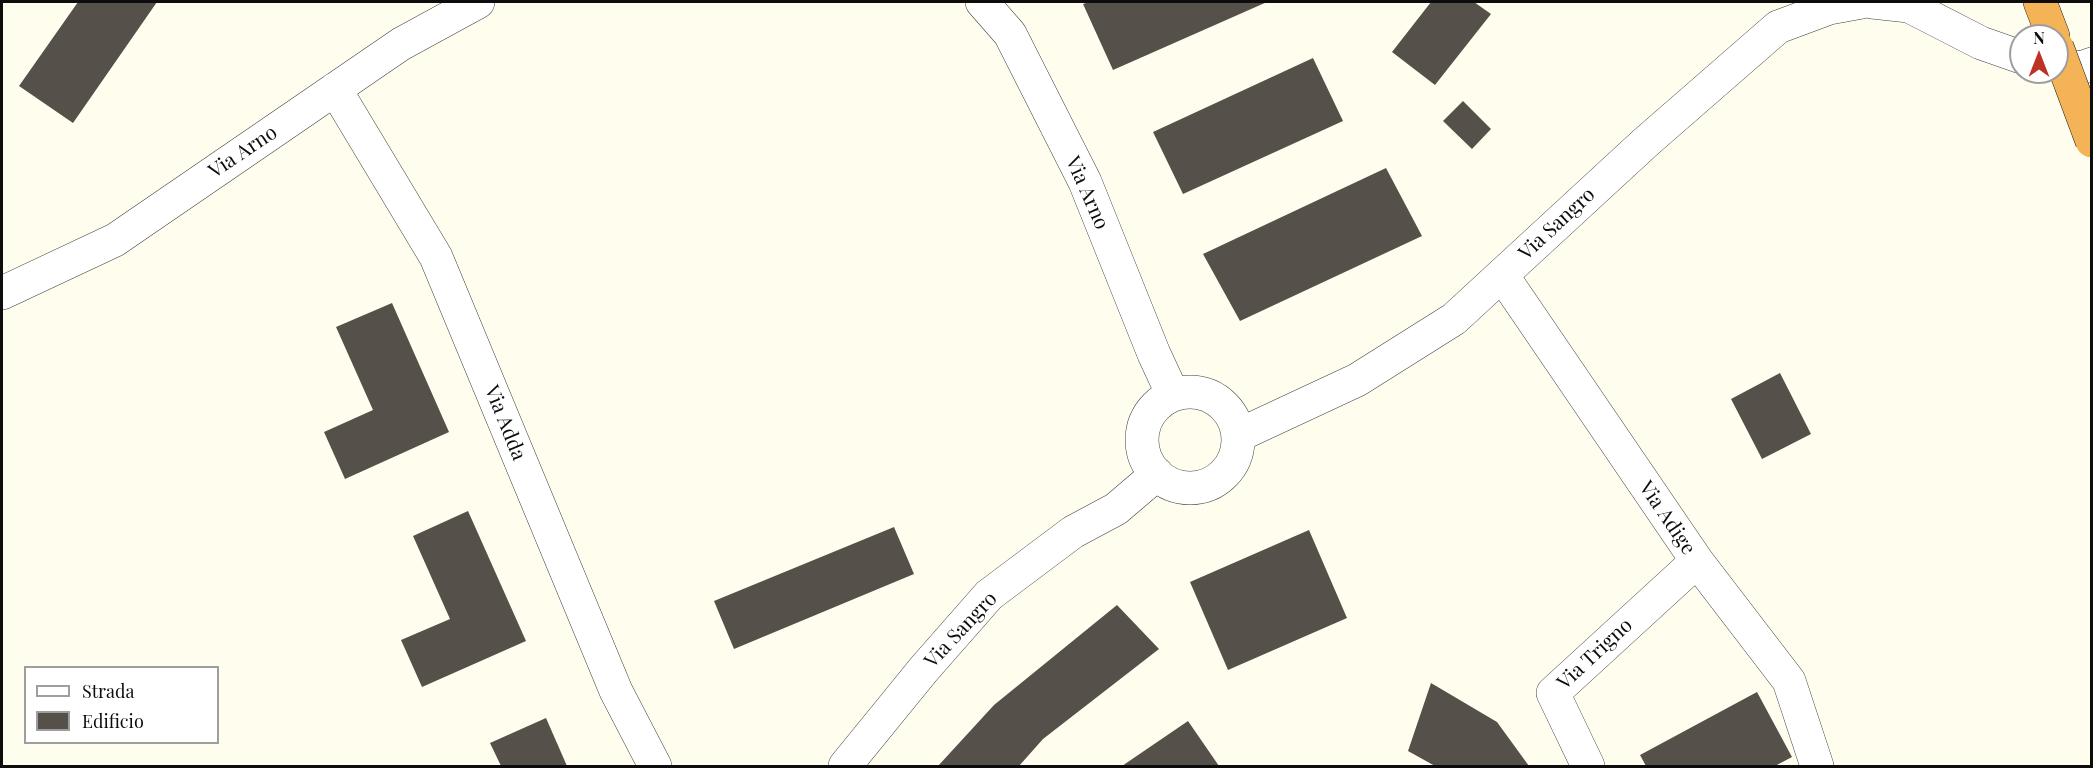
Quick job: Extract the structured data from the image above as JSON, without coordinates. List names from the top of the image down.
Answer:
{
  "streets": {
    "street": [
      "Via Arno",
      "Via Sangro",
      "Via Adda",
      "Via Adige",
      "Via Trigno"
    ]
  },
  "crossings": [
    ["Via Arno", "Via Sangro"],
    ["Via Arno", "Via Adda"],
    ["Via Sangro", "Via Adige"],
    ["Via Adige", "Via Trigno"]
  ],
  "legend": ["Strada", "Edificio"],
  "north": "top"
}
